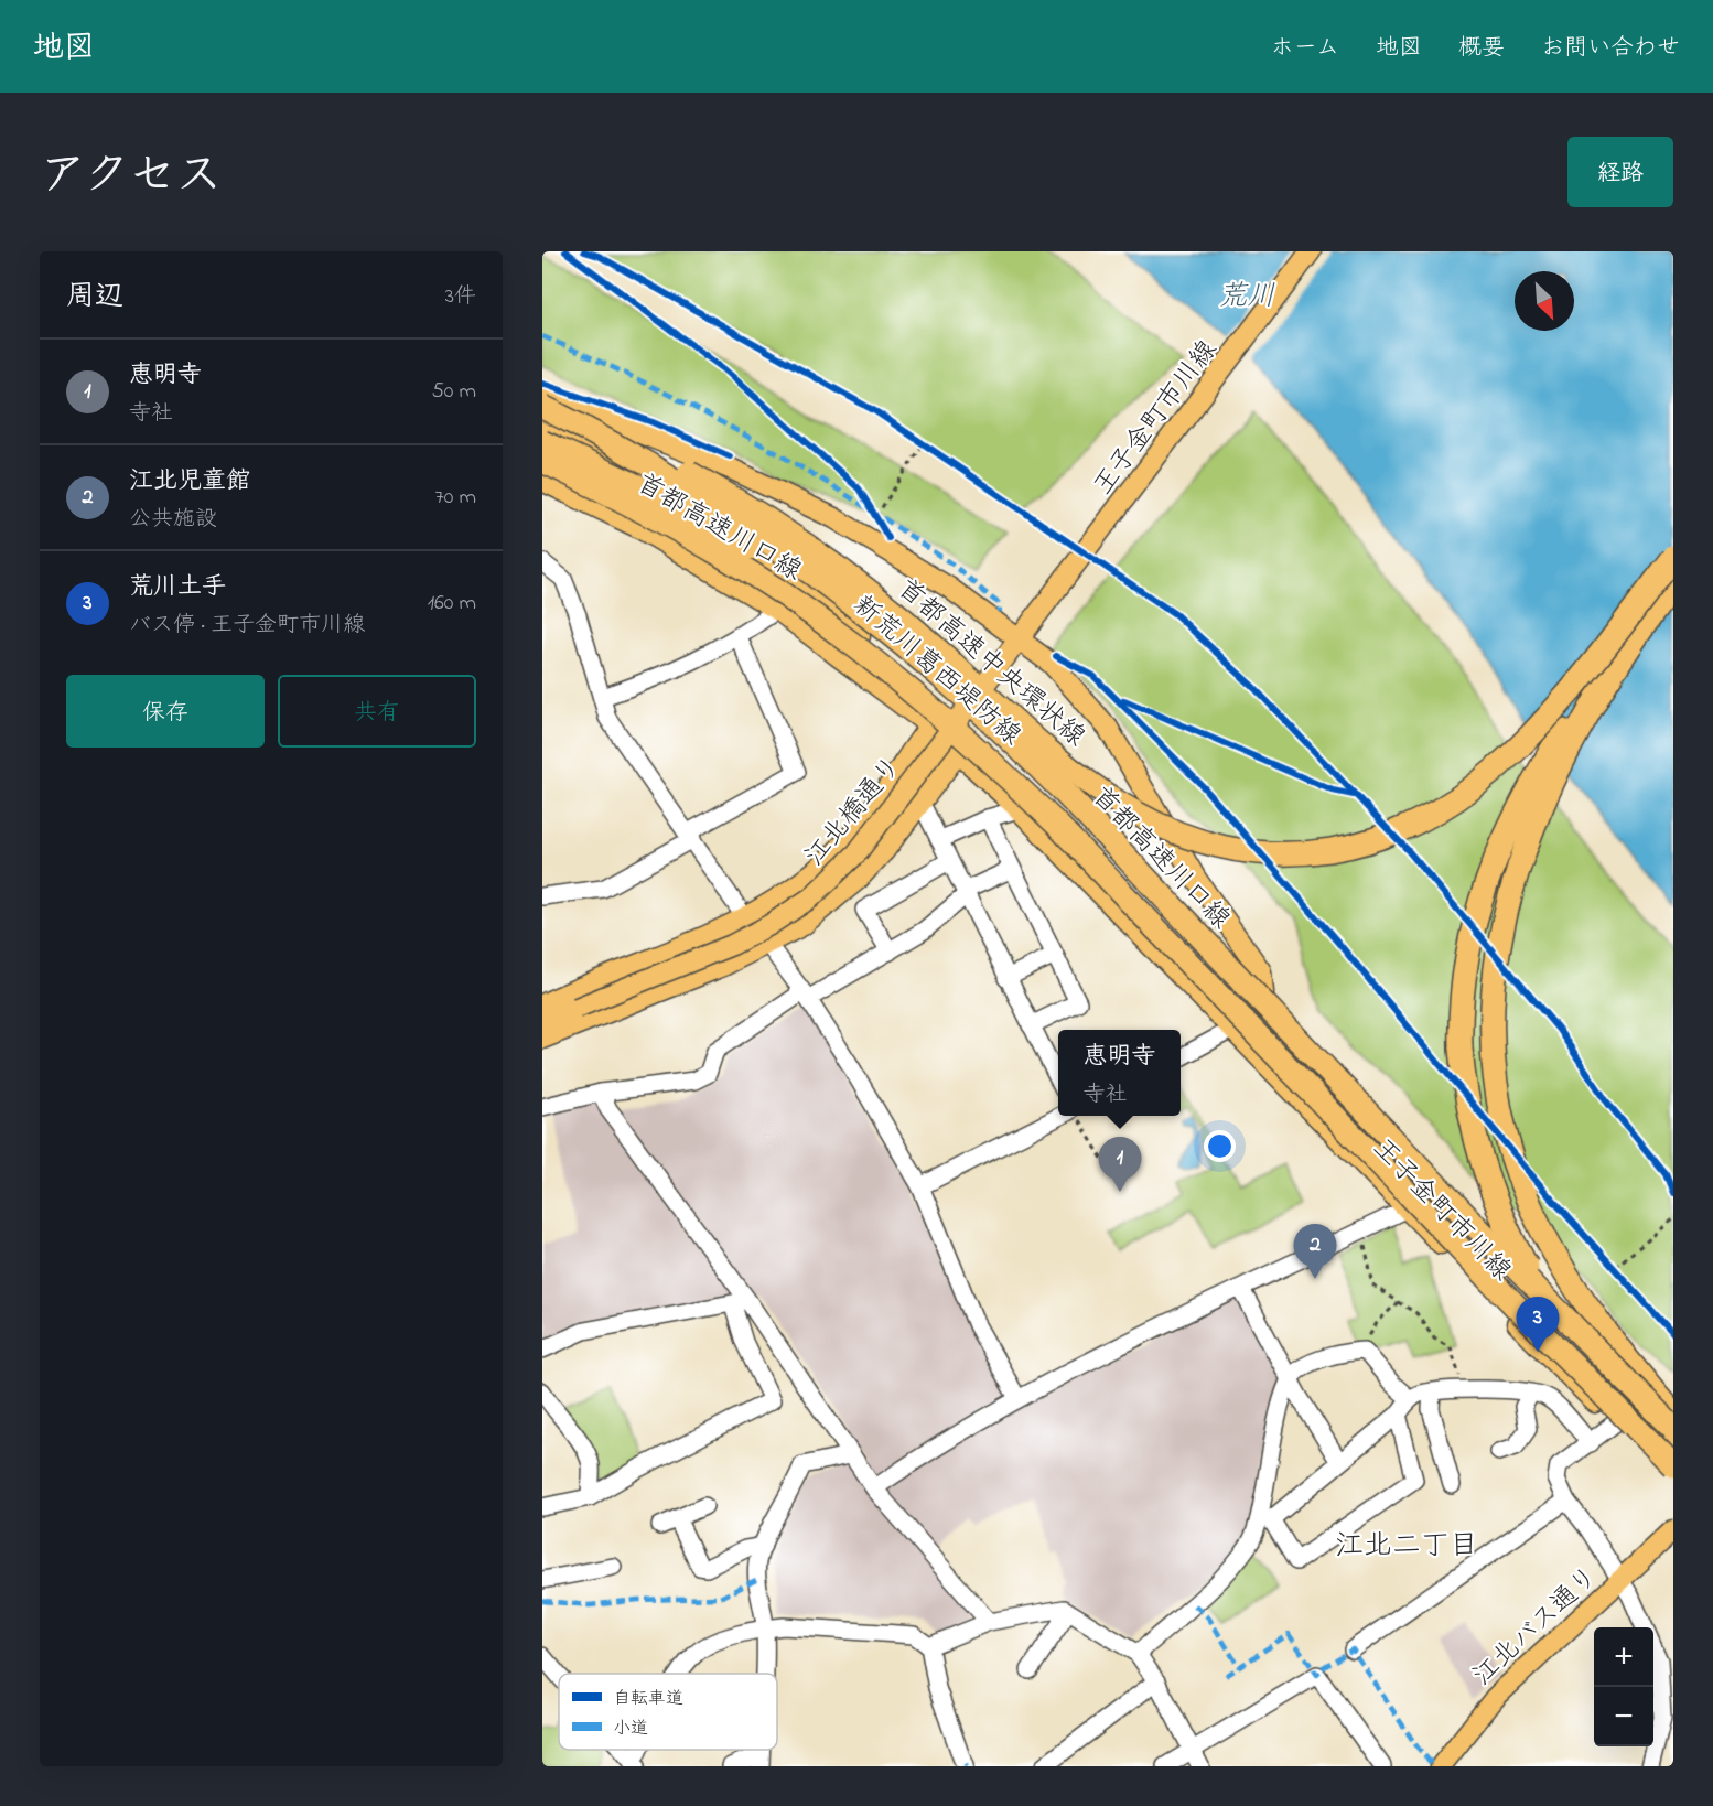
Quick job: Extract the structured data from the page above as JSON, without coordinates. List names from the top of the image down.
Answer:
{
  "streets": {
    "highway": ["首都高速川口線", "首都高速中央環状線"],
    "main road": [
      "王子金町市川線",
      "新荒川葛西堤防線",
      "江北橋通り",
      "江北バス通り"
    ]
  },
  "crossings": [
    ["王子金町市川線", "新荒川葛西堤防線"],
    ["王子金町市川線", "江北橋通り"],
    ["首都高速川口線", "首都高速中央環状線"]
  ],
  "districts": ["江北二丁目"],
  "water": ["荒川"],
  "legend": ["自転車道", "小道"],
  "north": "bottom right",
  "page": {
    "header": "地図",
    "nav": [
      "ホーム",
      "地図",
      "概要",
      "お問い合わせ"
    ],
    "title": "アクセス",
    "buttons": [
      "経路",
      ["保存", "共有"]
    ],
    "heading": ["周辺", "3件"],
    "list": [
      {
        "mark": "1",
        "name": "恵明寺",
        "note": "寺社",
        "value": "50 m"
      },
      {
        "mark": "2",
        "name": "江北児童館",
        "note": "公共施設",
        "value": "70 m"
      },
      {
        "mark": "3",
        "name": "荒川土手",
        "note": "バス停 · 王子金町市川線",
        "value": "160 m"
      }
    ],
    "popup": ["恵明寺", "寺社"],
    "pins": ["1", "2", "3"],
    "map_buttons": ["+", "−"]
  }
}
